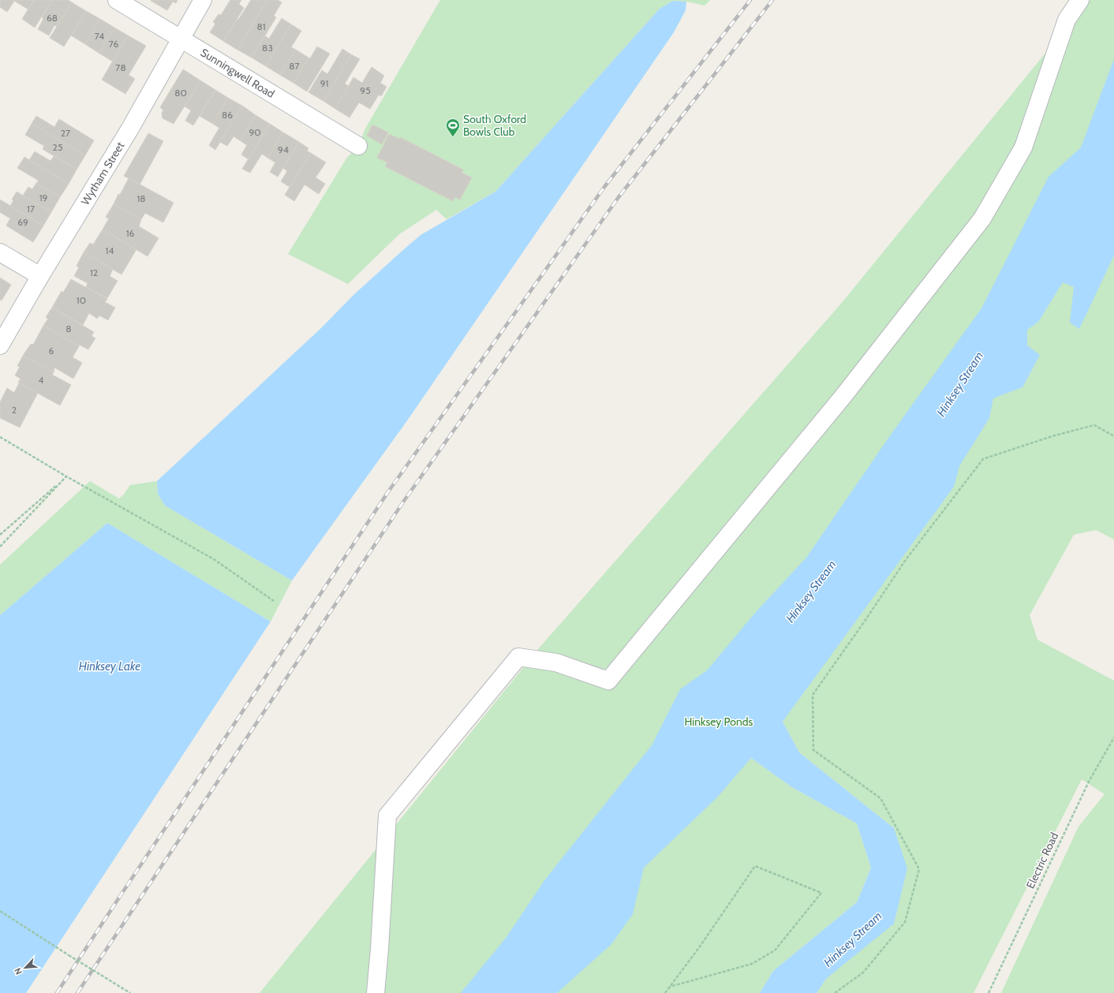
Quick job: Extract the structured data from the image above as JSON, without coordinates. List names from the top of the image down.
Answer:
{
  "streets": {
    "street": ["Sunningwell Road", "Wytham Street"],
    "path": ["Electric Road"]
  },
  "crossings": [
    ["Sunningwell Road", "Wytham Street"]
  ],
  "water": ["Hinksey Stream", "Hinksey Lake"],
  "parks": ["Hinksey Ponds"],
  "places": {
    "sports": ["South Oxford Bowls Club"]
  },
  "house_numbers": [
    "68",
    "81",
    "74",
    "76",
    "83",
    "87",
    "78",
    "91",
    "95",
    "80",
    "86",
    "90",
    "27",
    "25",
    "94",
    "19",
    "18",
    "17",
    "69",
    "16",
    "14",
    "12",
    "10",
    "8",
    "6",
    "4",
    "2"
  ],
  "north": "bottom left"
}
